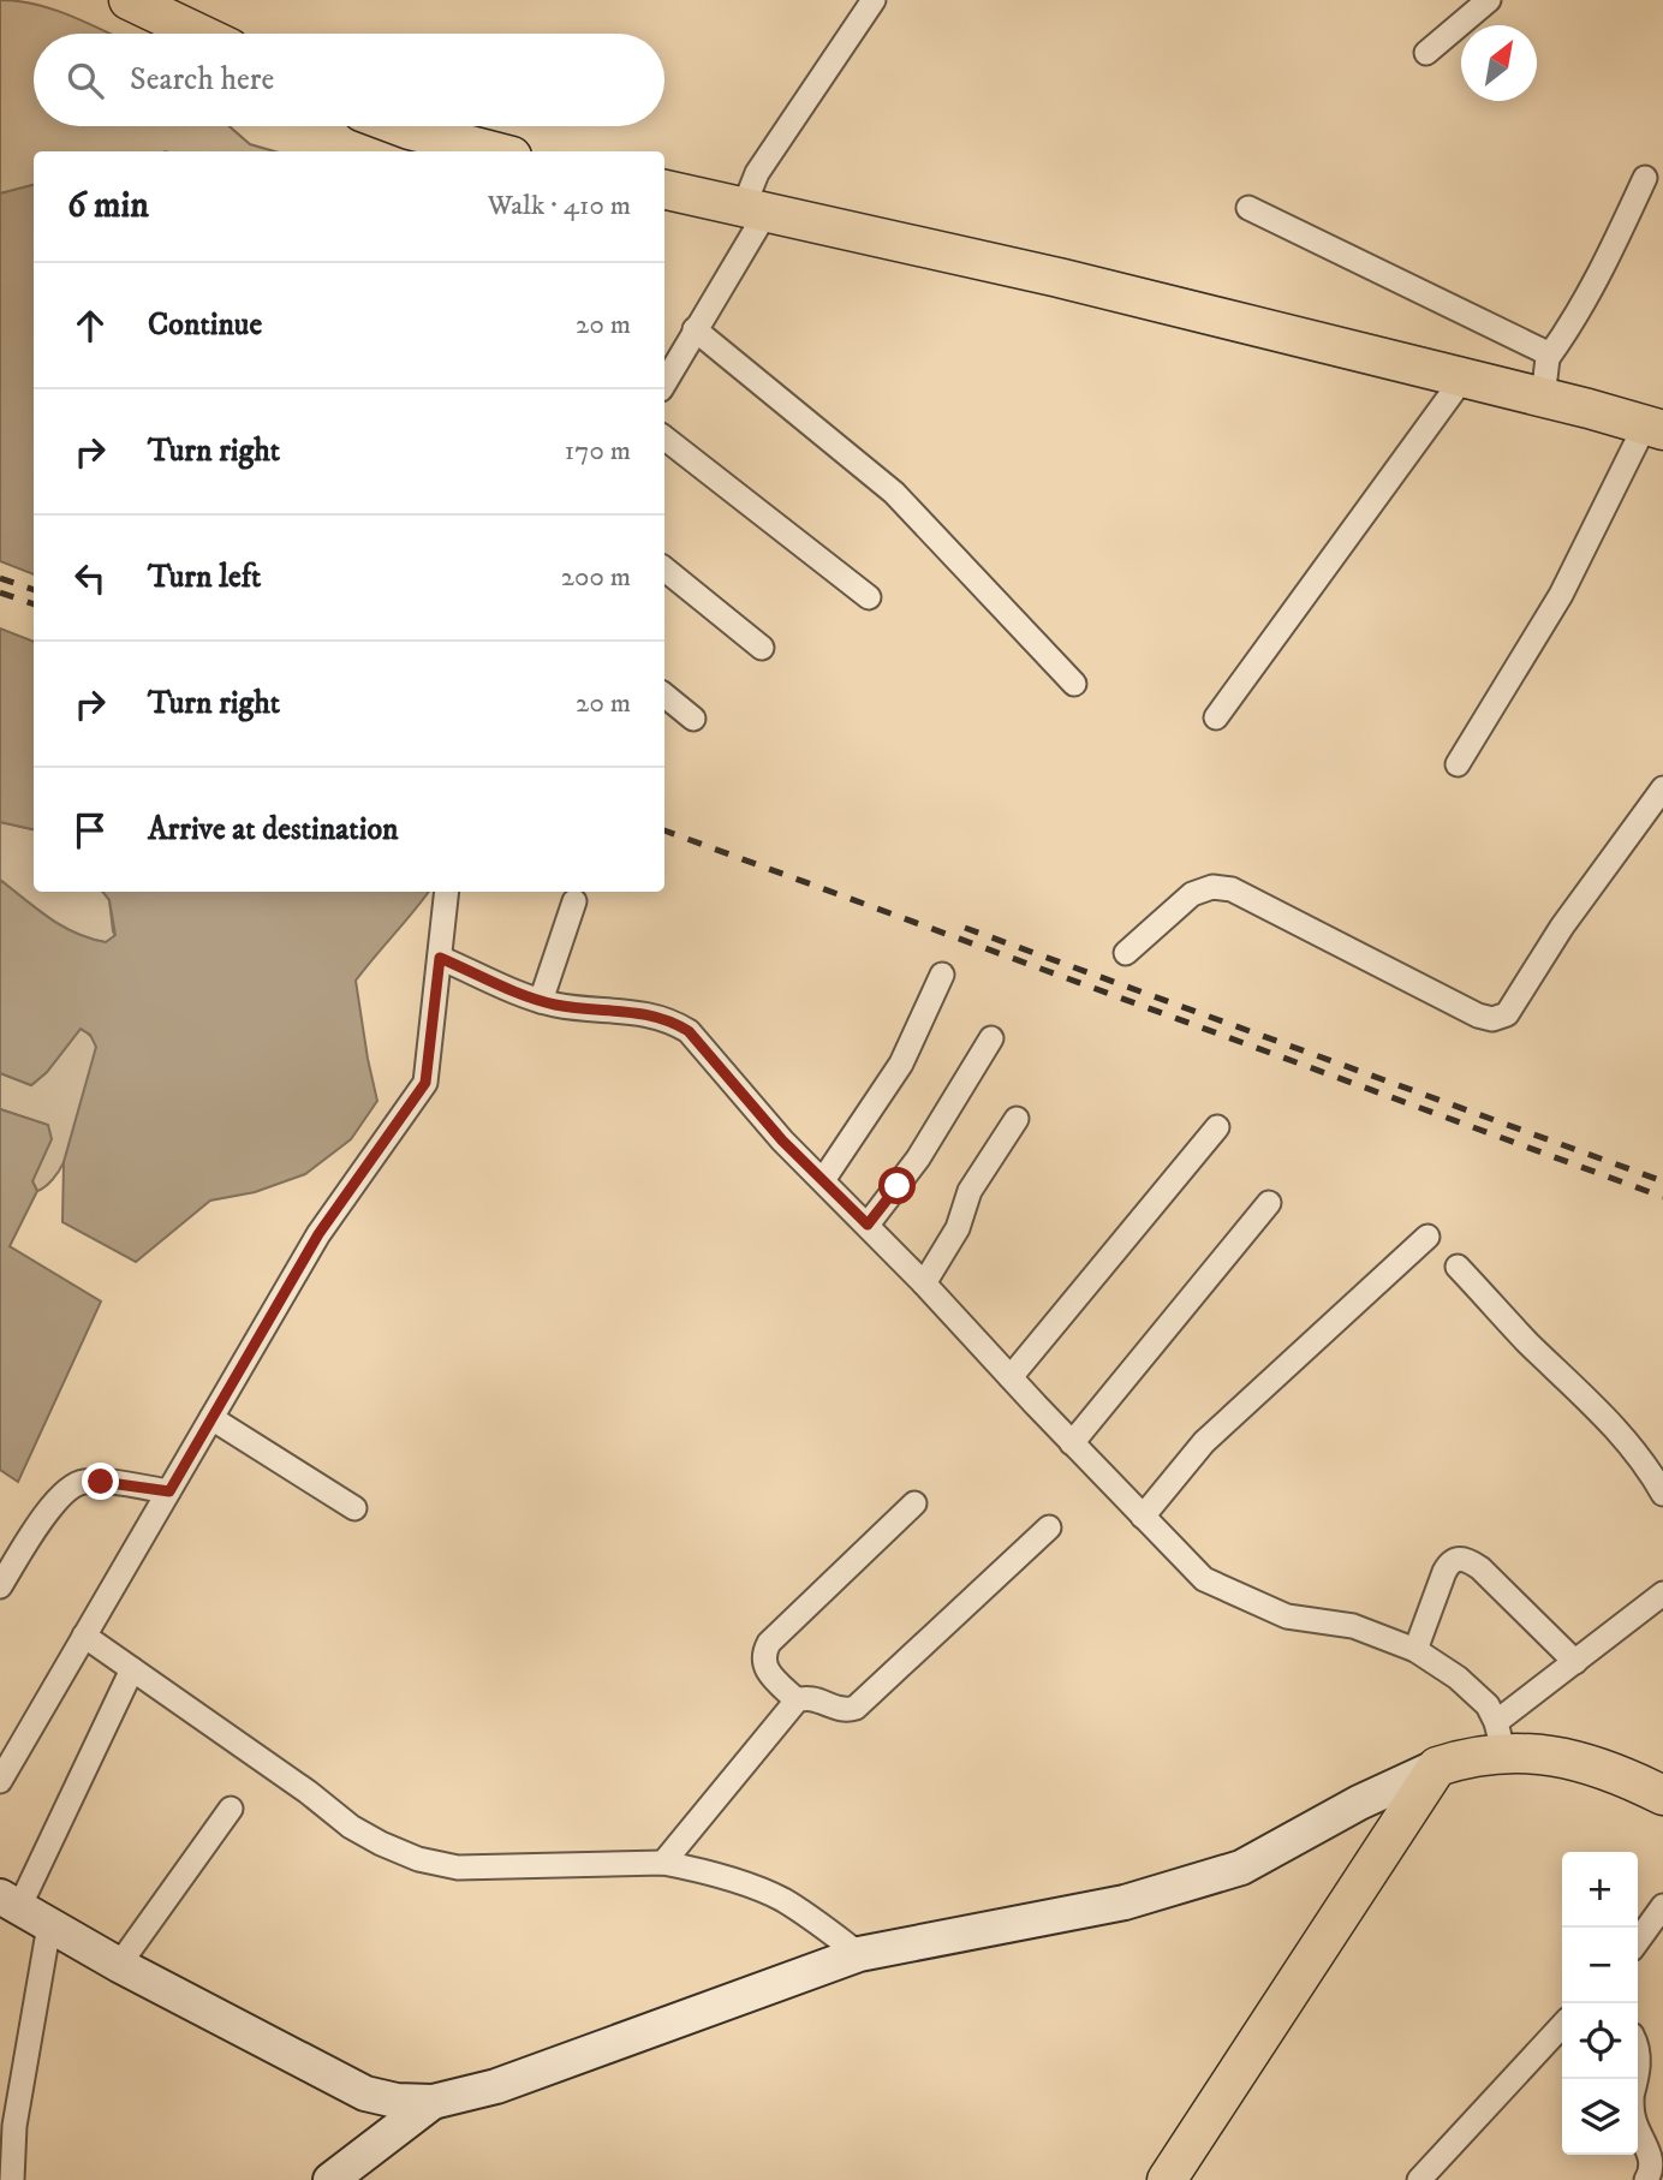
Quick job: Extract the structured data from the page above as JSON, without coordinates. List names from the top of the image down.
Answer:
{
  "north": "top right",
  "page": {
    "search": "Search here",
    "heading": ["6 min", "Walk · 410 m"],
    "list": [
      ["Continue", "20 m"],
      ["Turn right", "170 m"],
      ["Turn left", "200 m"],
      ["Turn right", "20 m"],
      "Arrive at destination"
    ],
    "map_buttons": ["+", "−"]
  }
}
